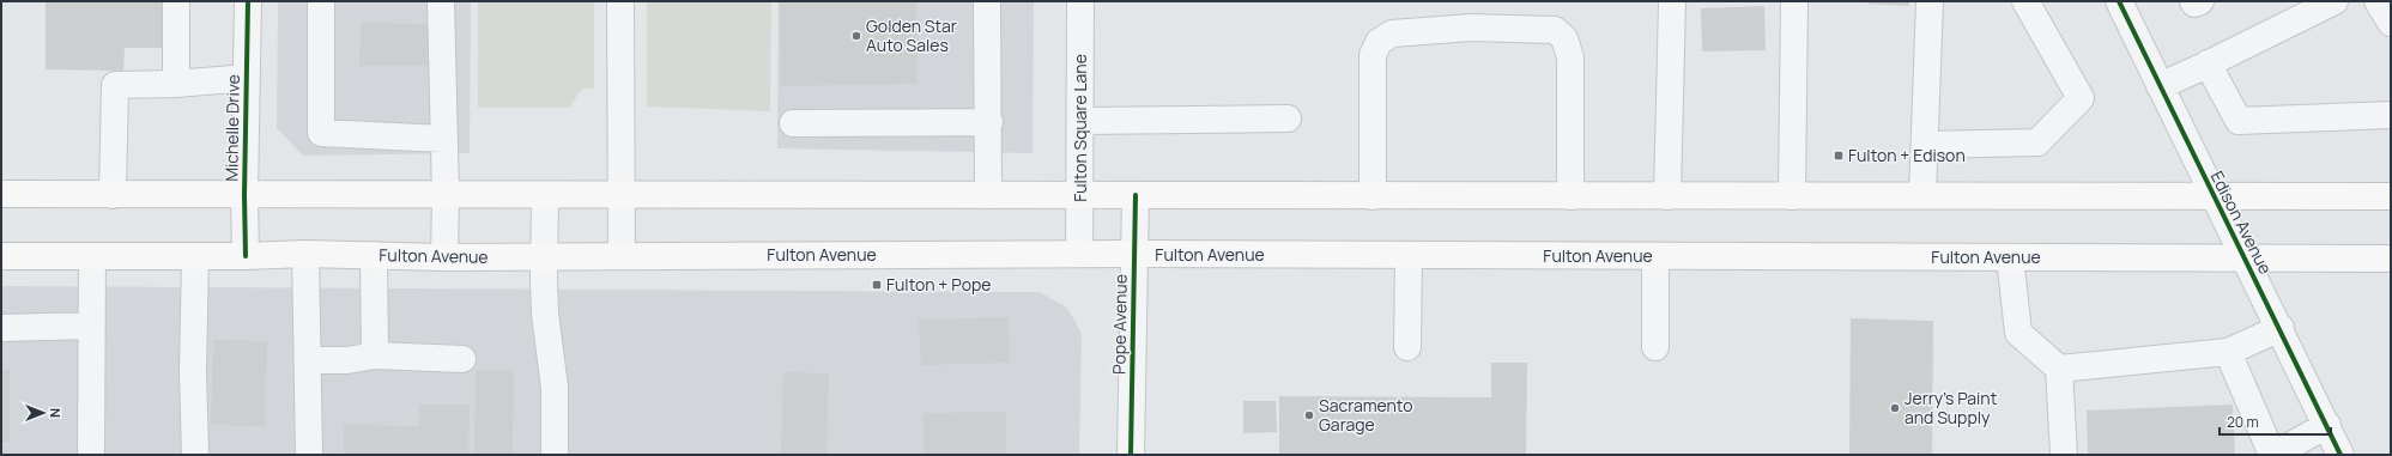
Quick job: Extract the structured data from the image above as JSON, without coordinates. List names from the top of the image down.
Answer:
{
  "streets": {
    "main road": ["Fulton Avenue"],
    "street": [
      "Michelle Drive",
      "Fulton Square Lane",
      "Edison Avenue",
      "Pope Avenue"
    ]
  },
  "crossings": [
    ["Michelle Drive", "Fulton Avenue"],
    ["Fulton Square Lane", "Fulton Avenue"],
    ["Edison Avenue", "Fulton Avenue"],
    ["Fulton Avenue", "Pope Avenue"]
  ],
  "places": {
    "other": ["Golden Star Auto Sales", "Jerry's Paint and Supply", "Sacramento Garage"],
    "transit": ["Fulton + Edison", "Fulton + Pope"]
  },
  "scale_bar": "20 m",
  "north": "right"
}
